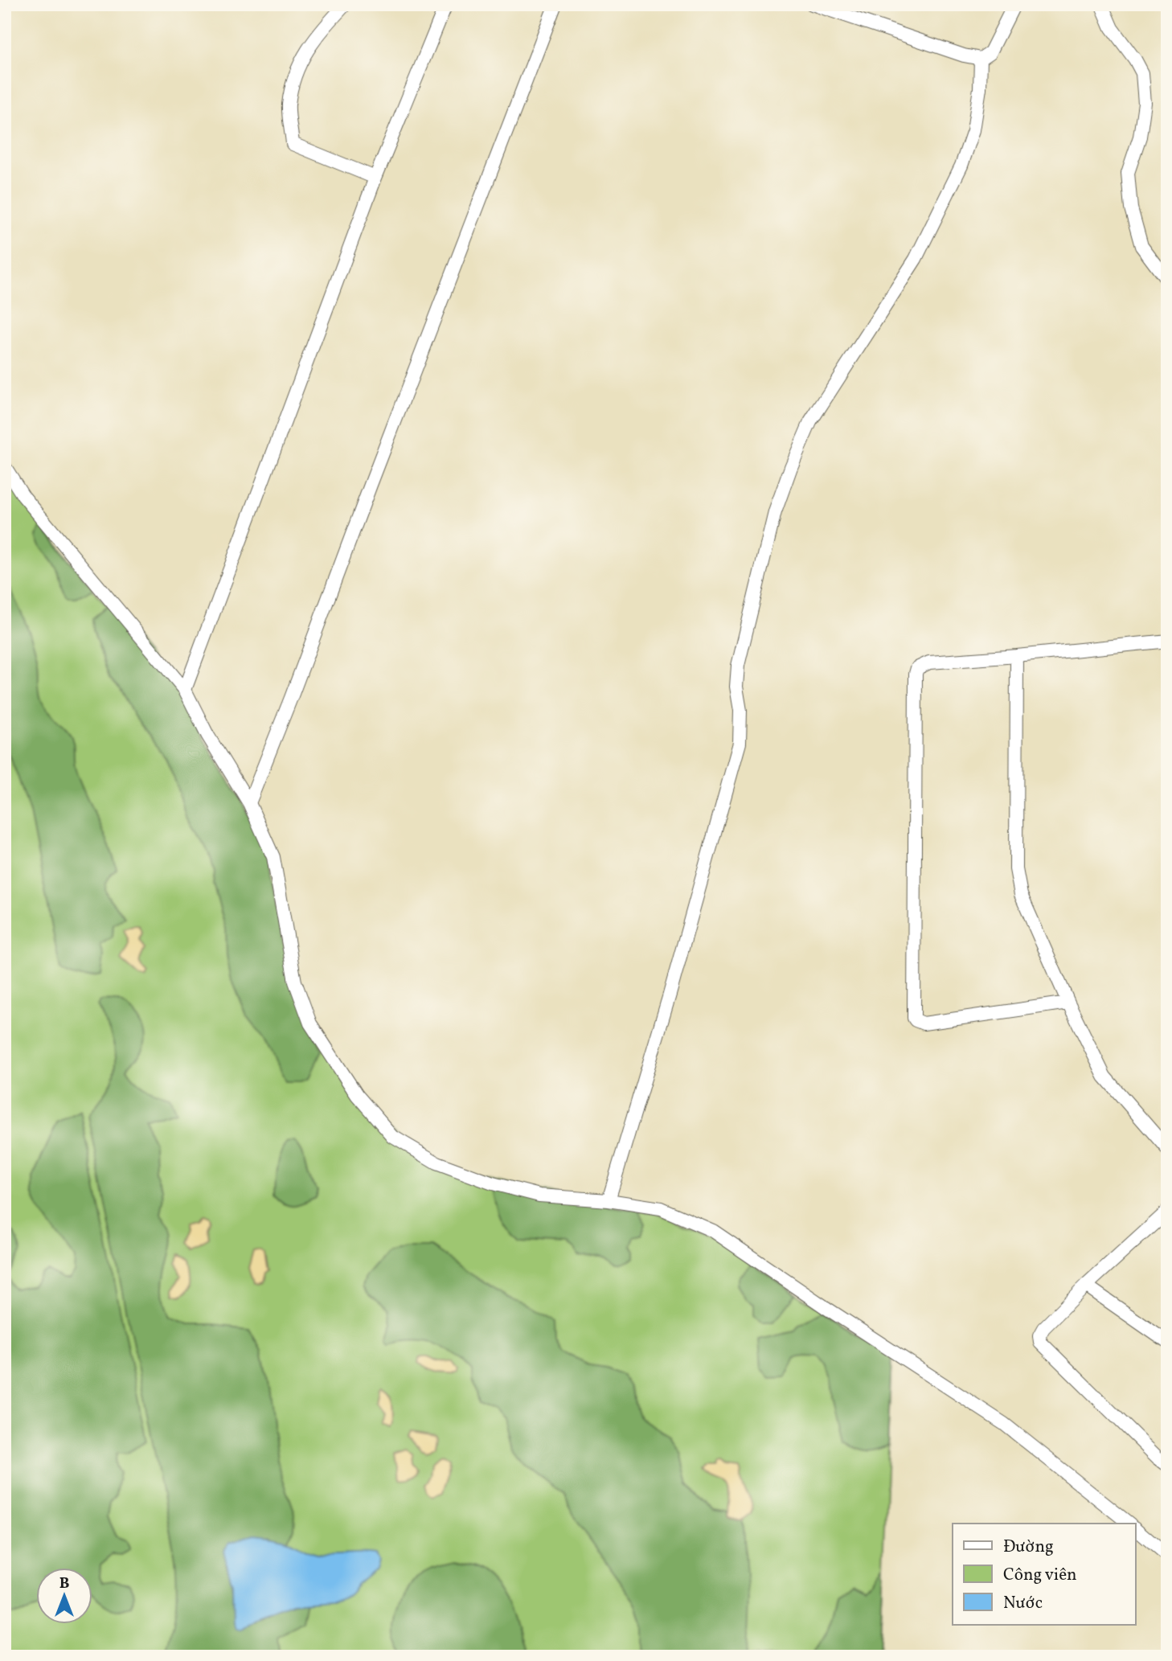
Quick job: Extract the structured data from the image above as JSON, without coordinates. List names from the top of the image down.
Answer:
{
  "legend": ["Đường", "Công viên", "Nước"],
  "north": "top"
}
